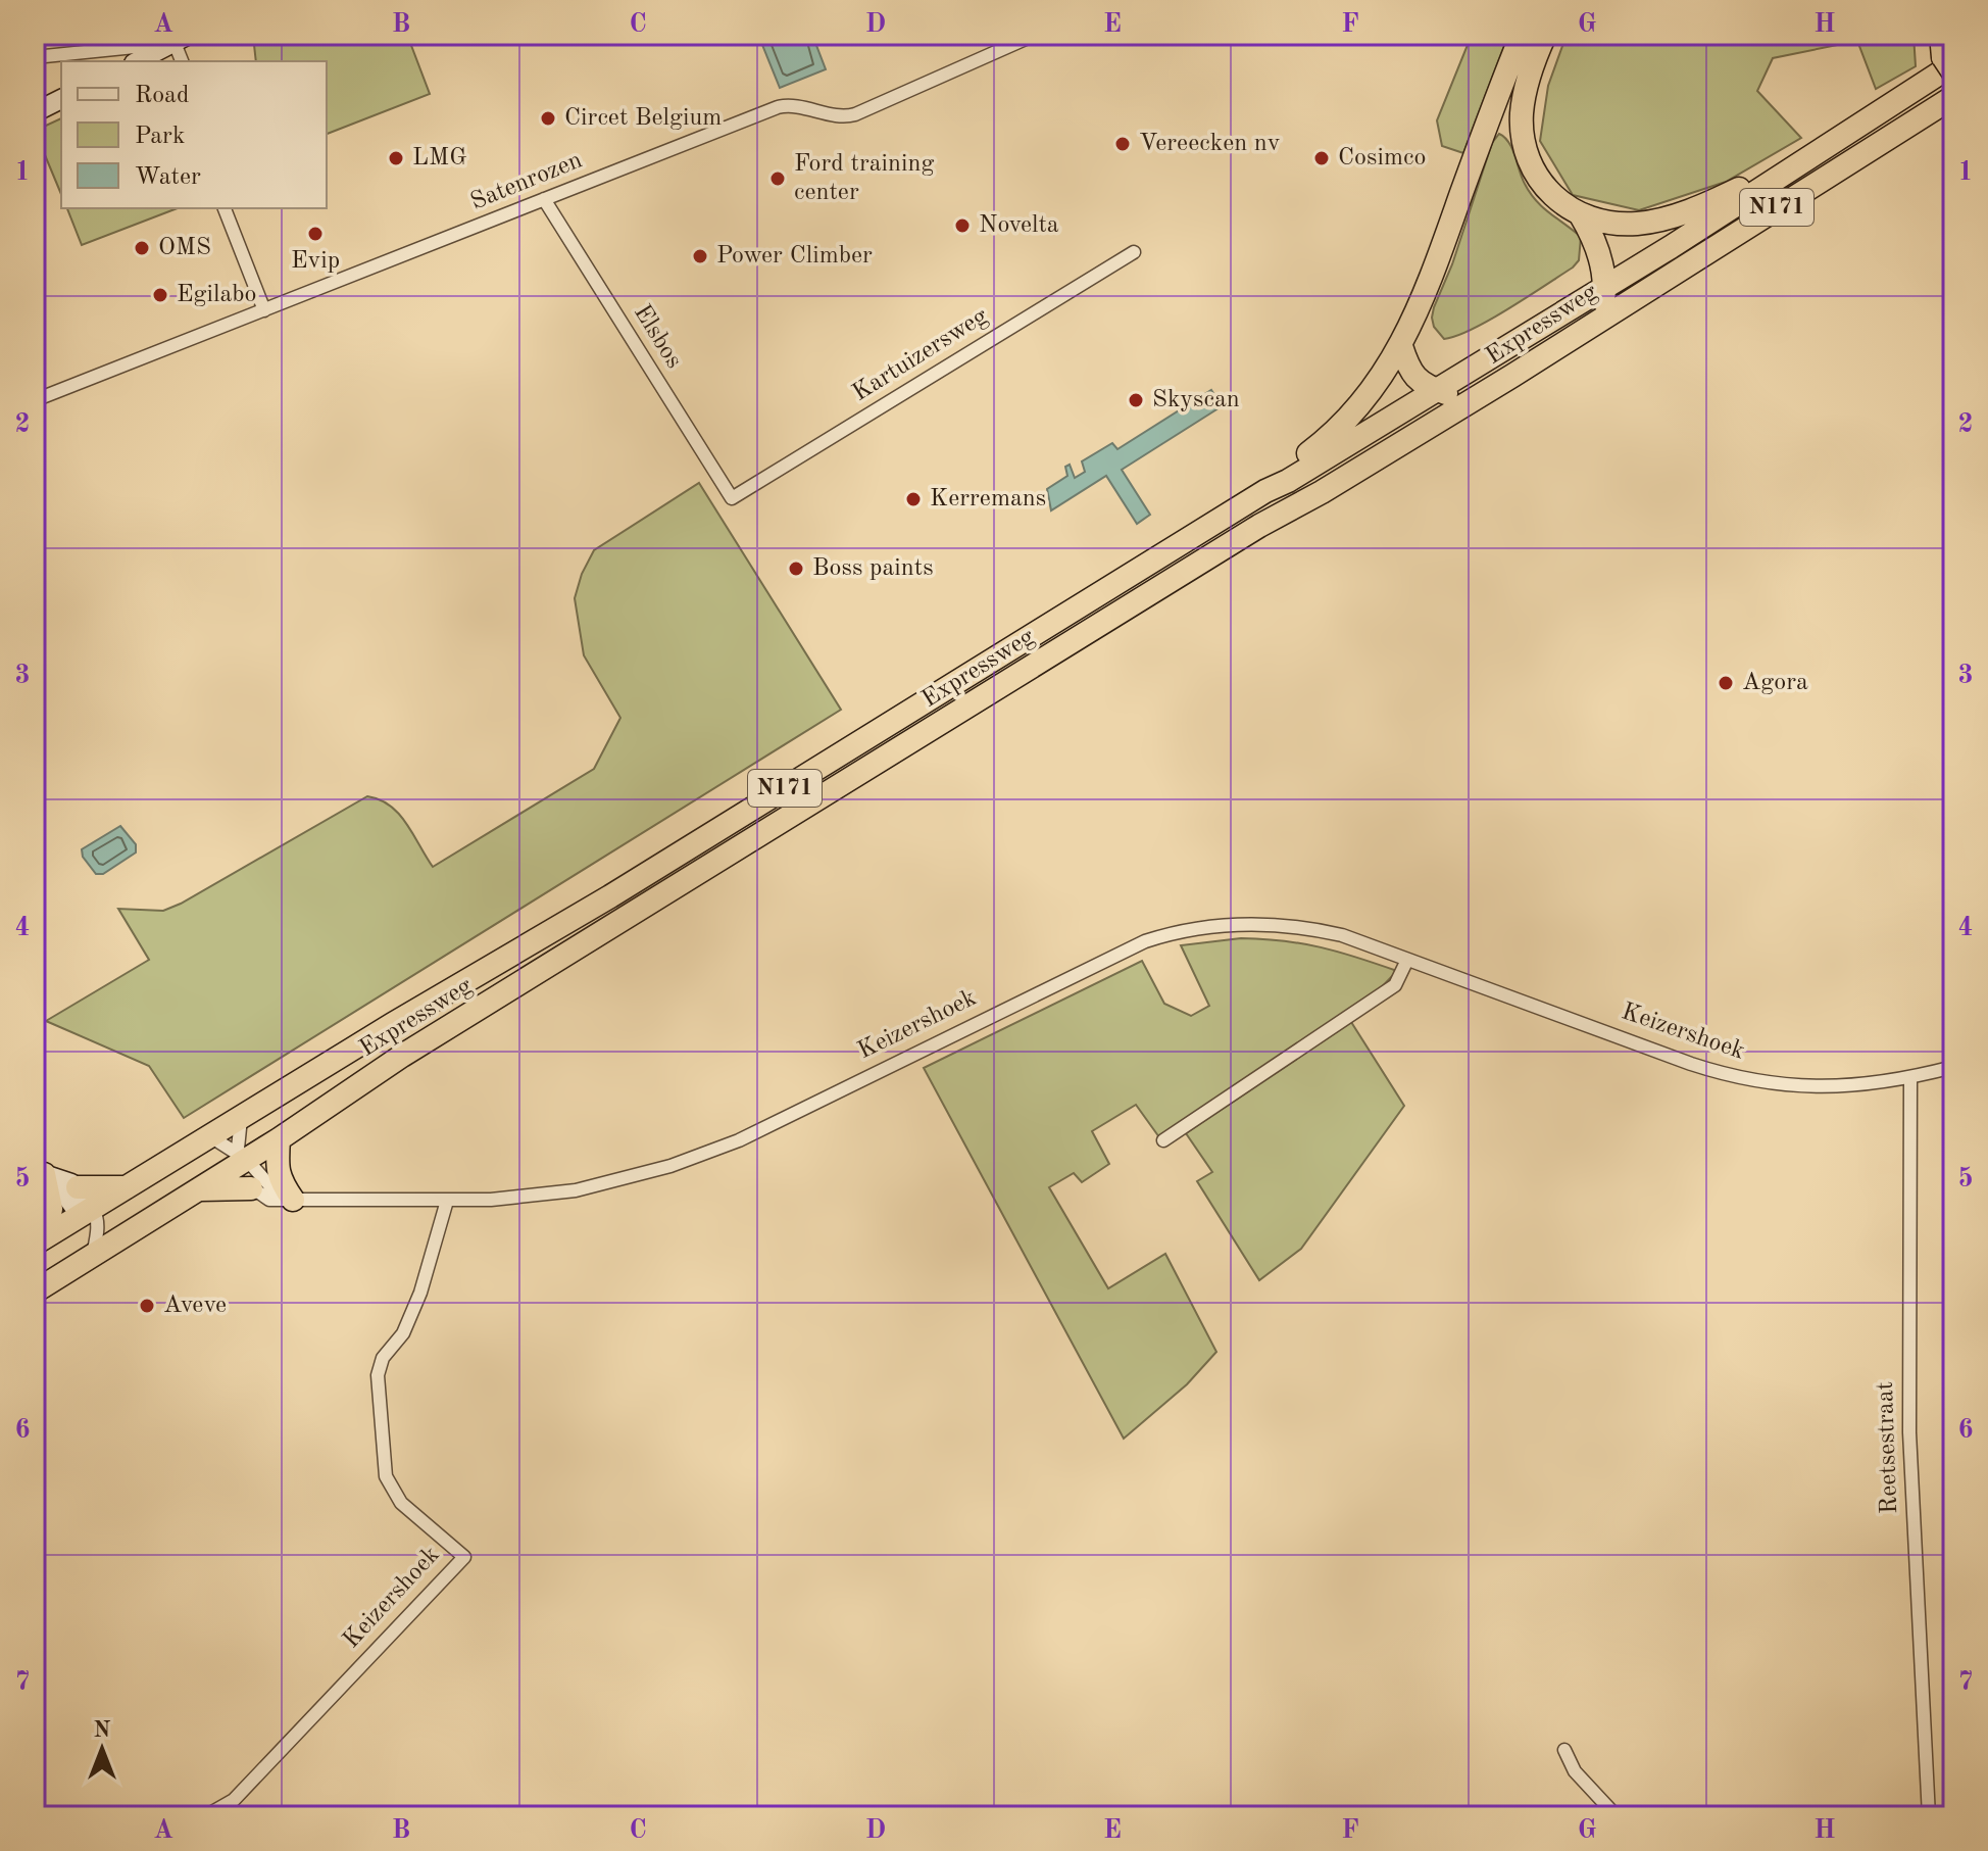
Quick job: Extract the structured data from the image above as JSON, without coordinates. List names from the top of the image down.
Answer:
{
  "streets": {
    "highway": ["N171", "Expressweg"],
    "street": [
      "Satenrozen",
      "Elsbos",
      "Kartuizersweg",
      "Keizershoek",
      "Reetsestraat"
    ]
  },
  "crossings": [
    ["Satenrozen", "Elsbos"],
    ["Elsbos", "Kartuizersweg"],
    ["Keizershoek", "Reetsestraat"]
  ],
  "places": [
    "Circet Belgium",
    "Vereecken nv",
    "LMG",
    "Cosimco",
    "Ford training center",
    "Novelta",
    "Evip",
    "OMS",
    "Power Climber",
    "Egilabo",
    "Skyscan",
    "Kerremans",
    "Boss paints",
    "Agora",
    "Aveve"
  ],
  "legend": ["Road", "Park", "Water"],
  "north": "top",
  "grid": {
    "columns": [
      "A",
      "B",
      "C",
      "D",
      "E",
      "F",
      "G",
      "H"
    ],
    "rows": [
      "1",
      "2",
      "3",
      "4",
      "5",
      "6",
      "7"
    ]
  }
}
